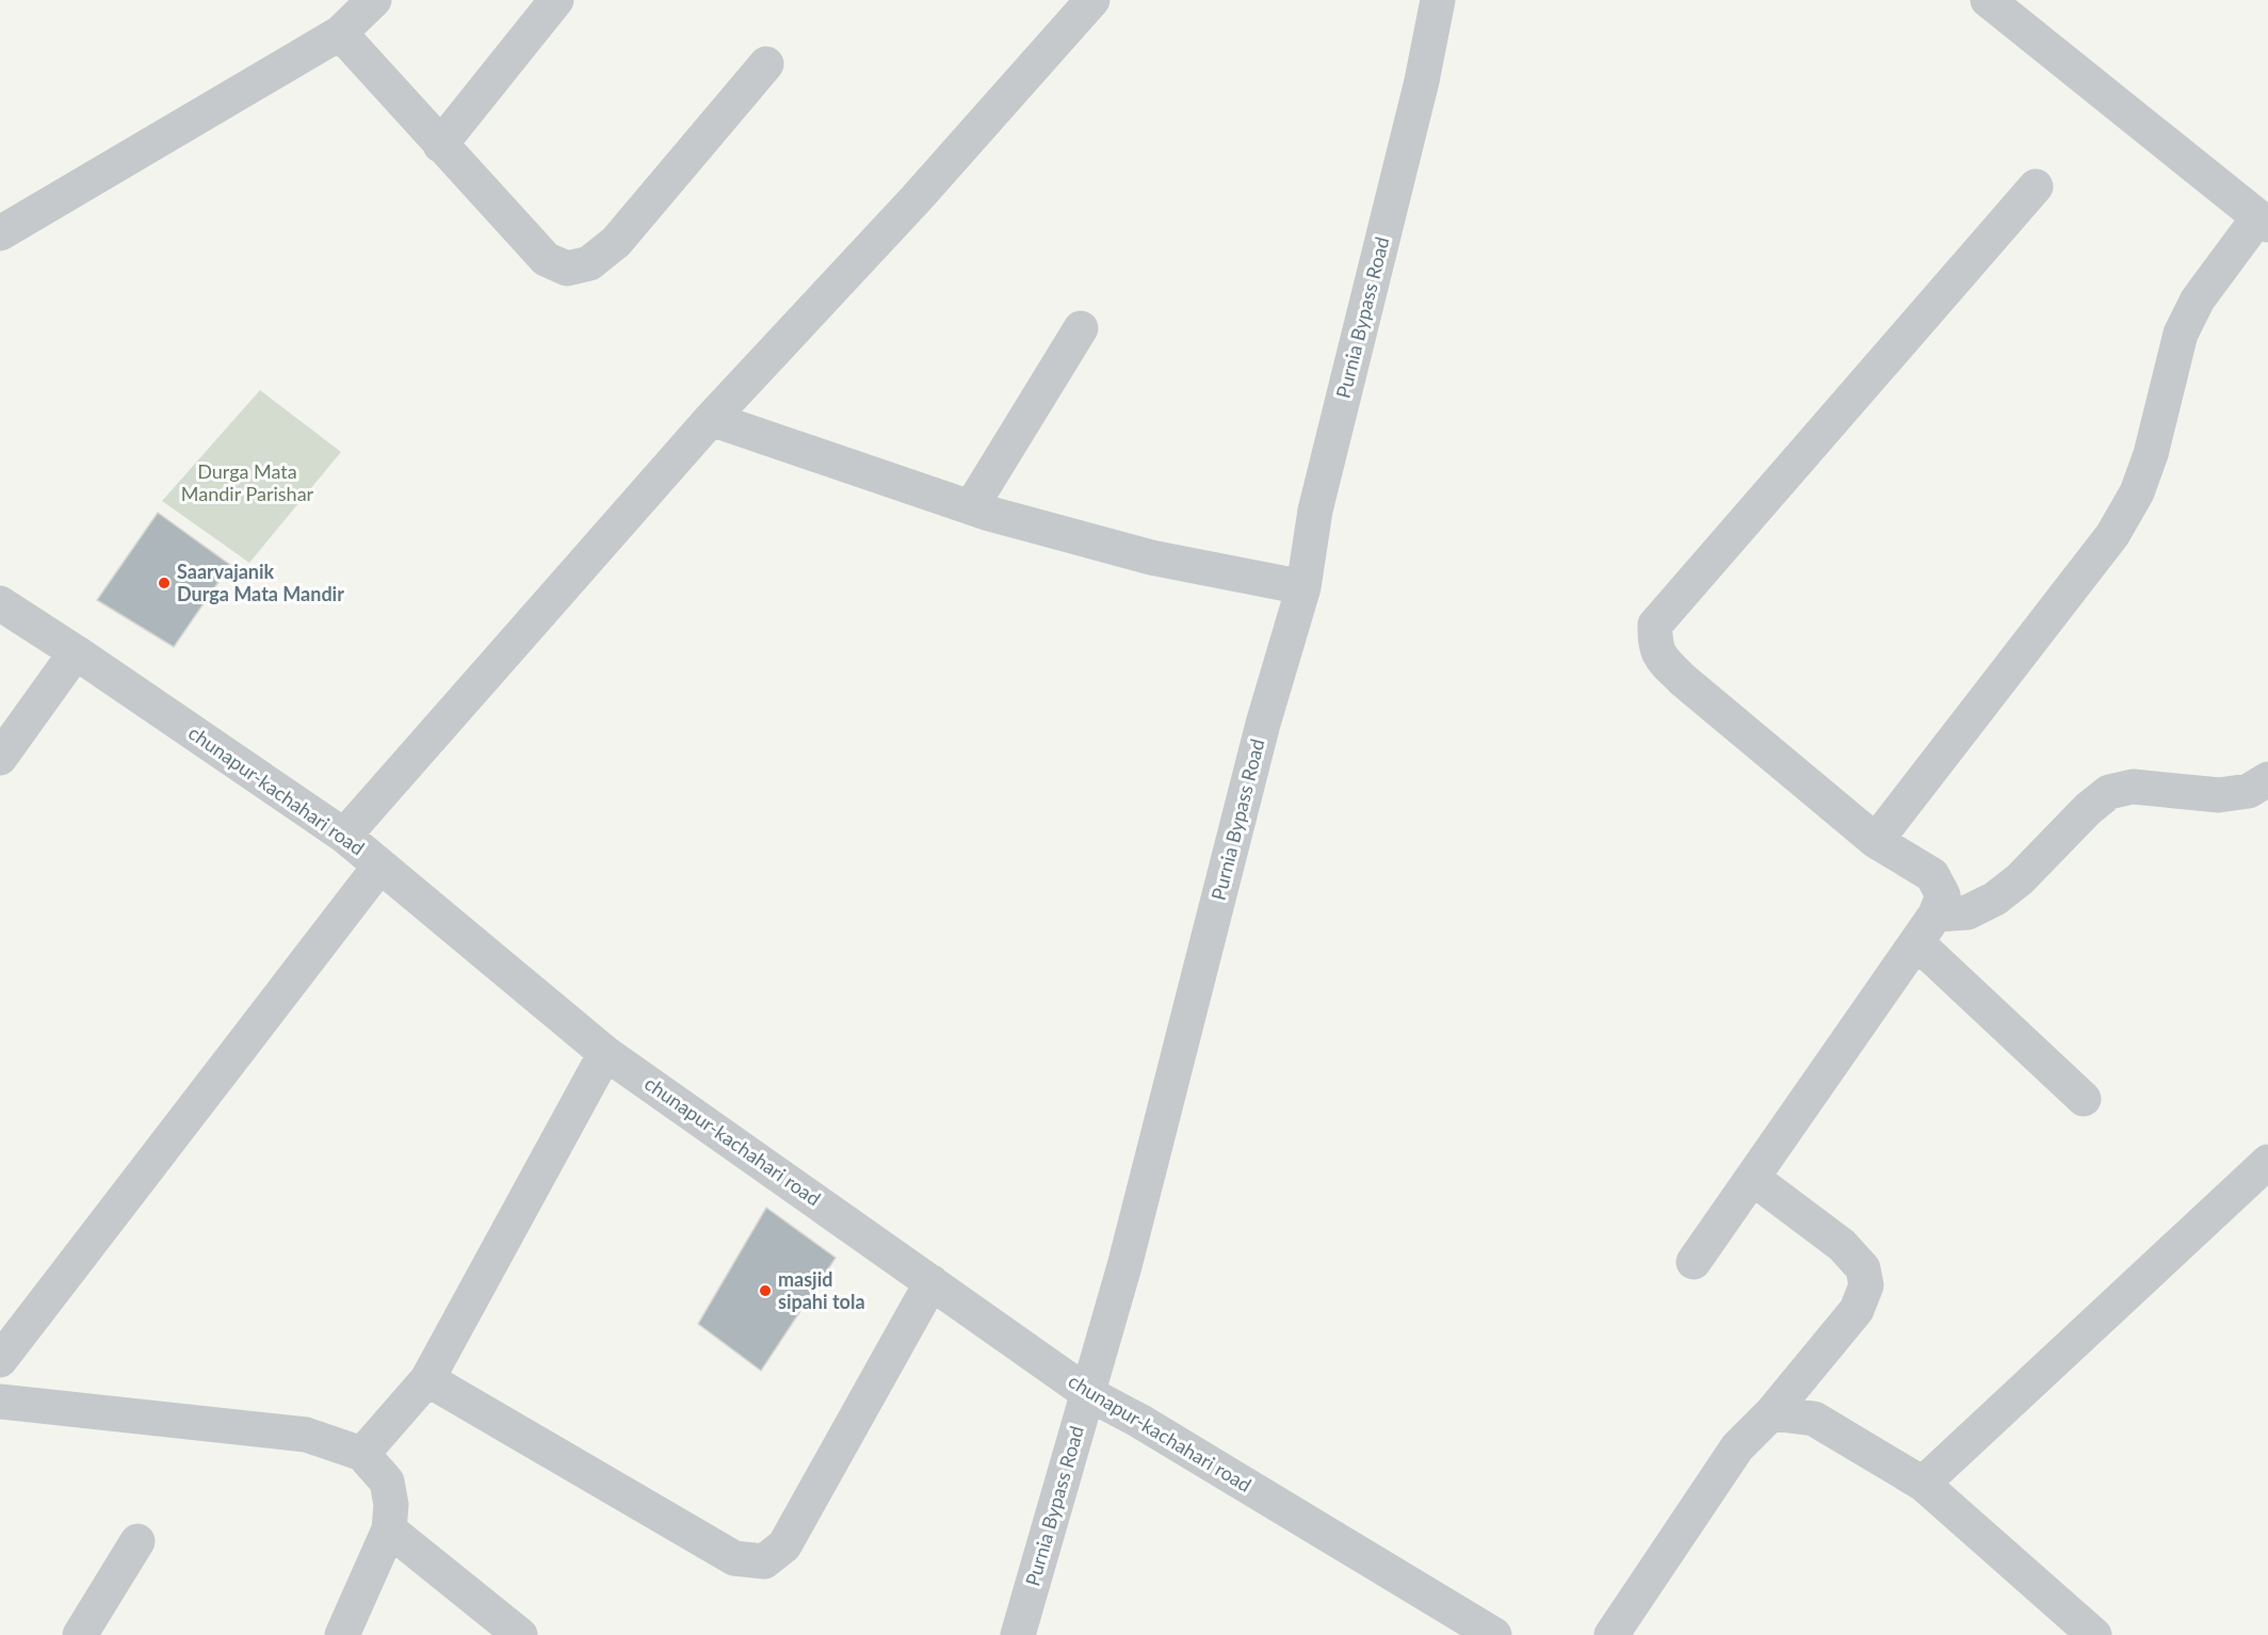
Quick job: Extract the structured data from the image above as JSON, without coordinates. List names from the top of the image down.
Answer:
{
  "streets": {
    "street": ["Purnia Bypass Road", "chunapur-kachahari road"]
  },
  "crossings": [
    ["Purnia Bypass Road", "chunapur-kachahari road"]
  ],
  "parks": ["Durga Mata Mandir Parishar"],
  "places": ["Saarvajanik Durga Mata Mandir", "masjid sipahi tola"]
}
